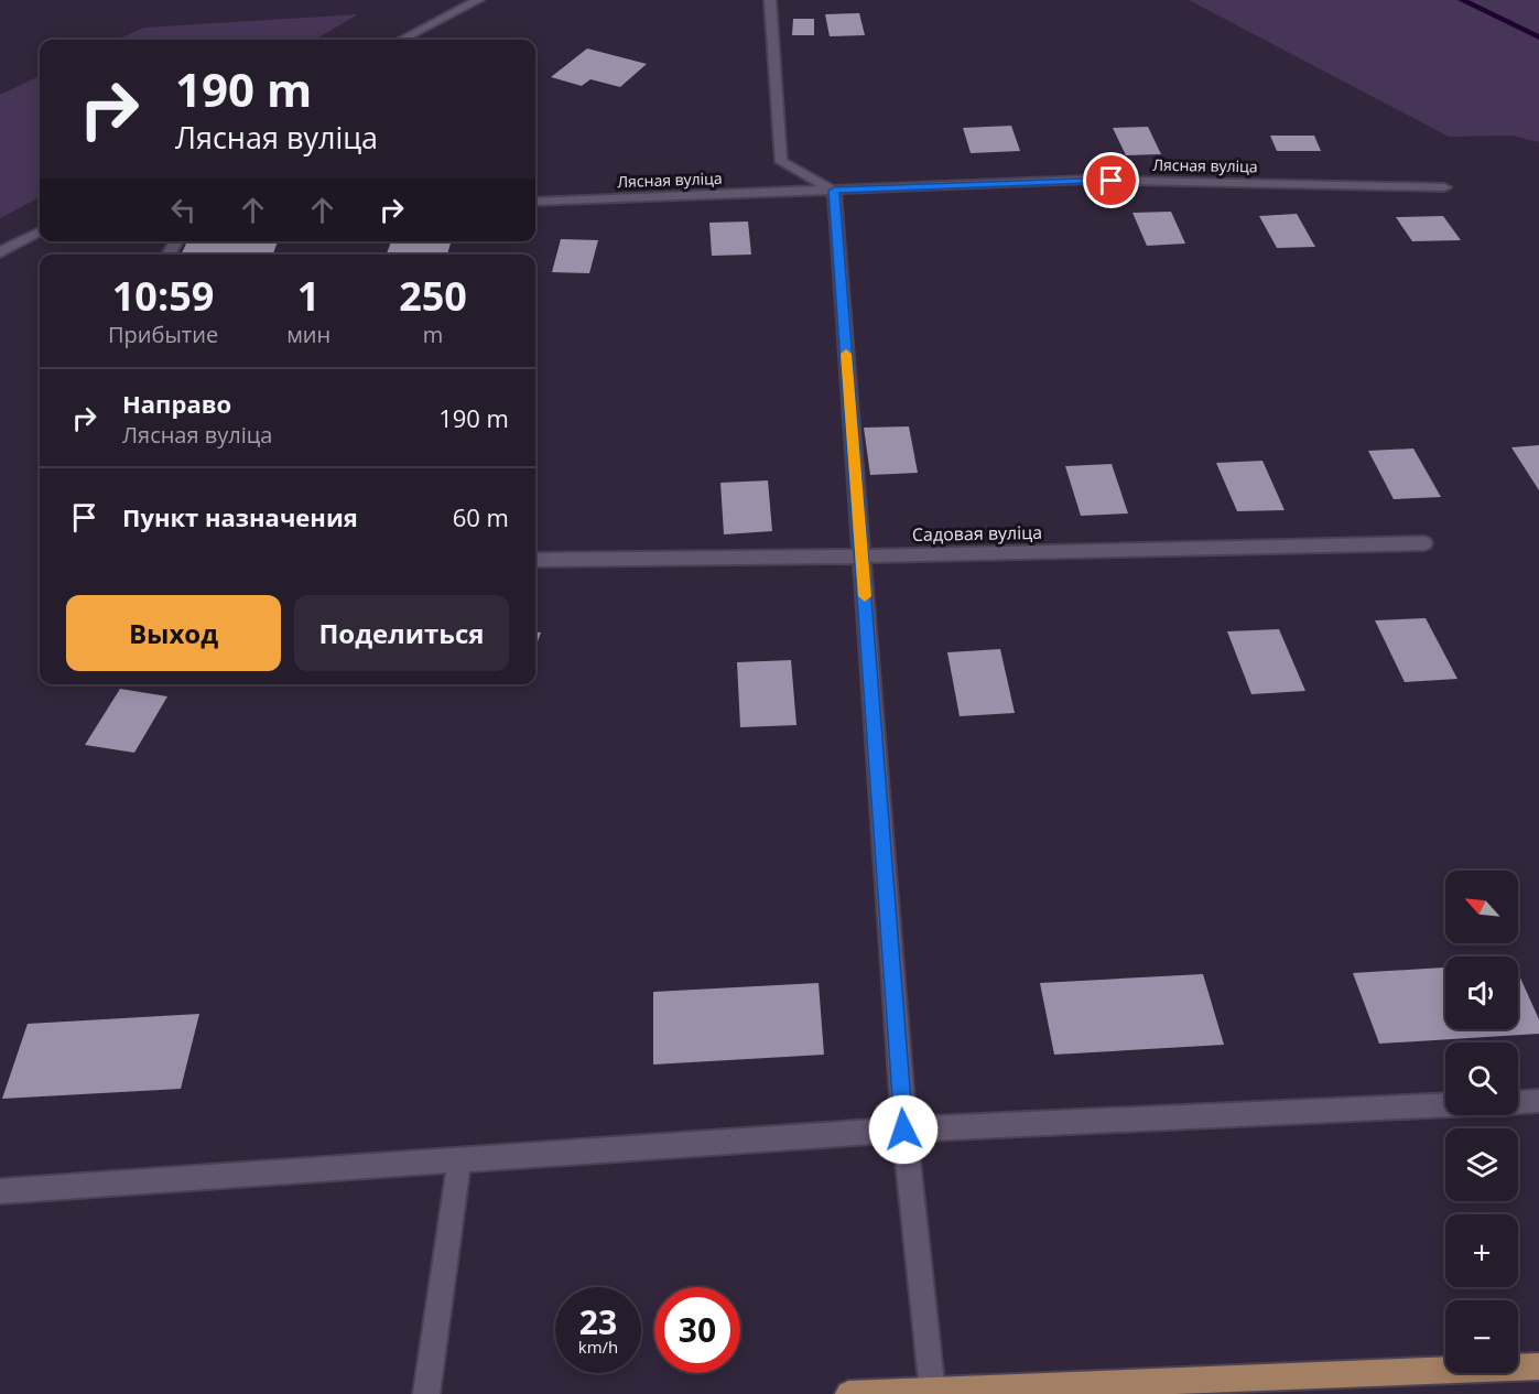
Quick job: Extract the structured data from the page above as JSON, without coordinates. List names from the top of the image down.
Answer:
{
  "streets": {
    "street": ["Лясная вуліца", "Садовая вуліца"]
  },
  "north": "top left",
  "page": {
    "turn": ["190 m", "Лясная вуліца"],
    "eta": [
      "10:59",
      "Прибытие",
      "1",
      "мин",
      "250",
      "m"
    ],
    "list": [
      {
        "name": "Направо",
        "note": "Лясная вуліца",
        "value": "190 m"
      },
      {
        "name": "Пункт назначения",
        "value": "60 m"
      }
    ],
    "buttons": ["Выход", "Поделиться"],
    "map_buttons": ["+", "−"],
    "speed": "23 km/h",
    "limit": "30"
  }
}
